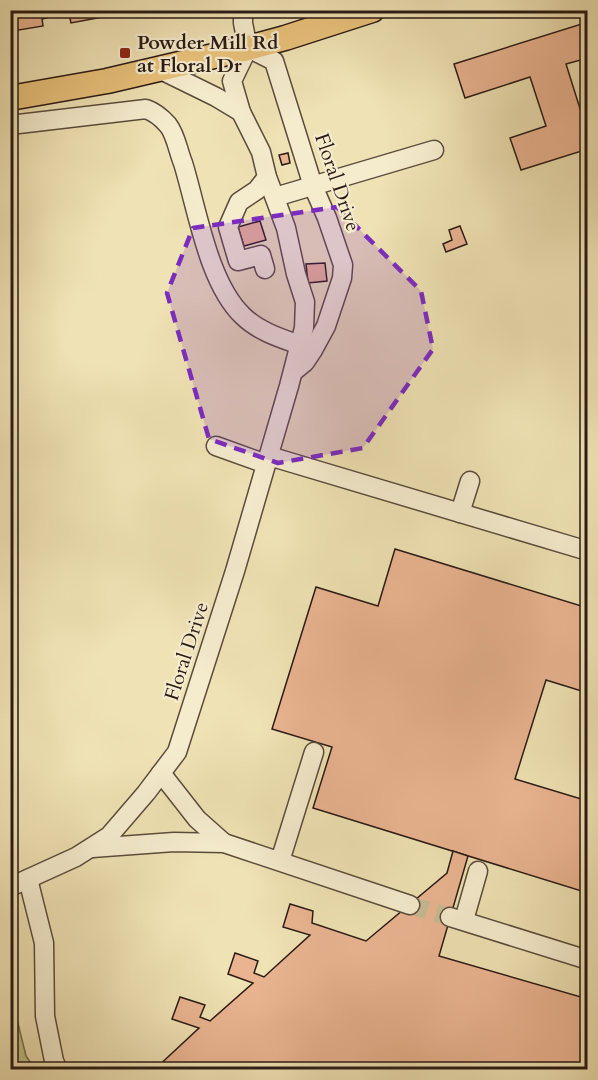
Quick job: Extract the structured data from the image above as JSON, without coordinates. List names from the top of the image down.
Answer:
{
  "streets": {
    "street": ["Floral Drive"]
  },
  "places": {
    "transit": ["Powder Mill Rd at Floral Dr"]
  }
}
